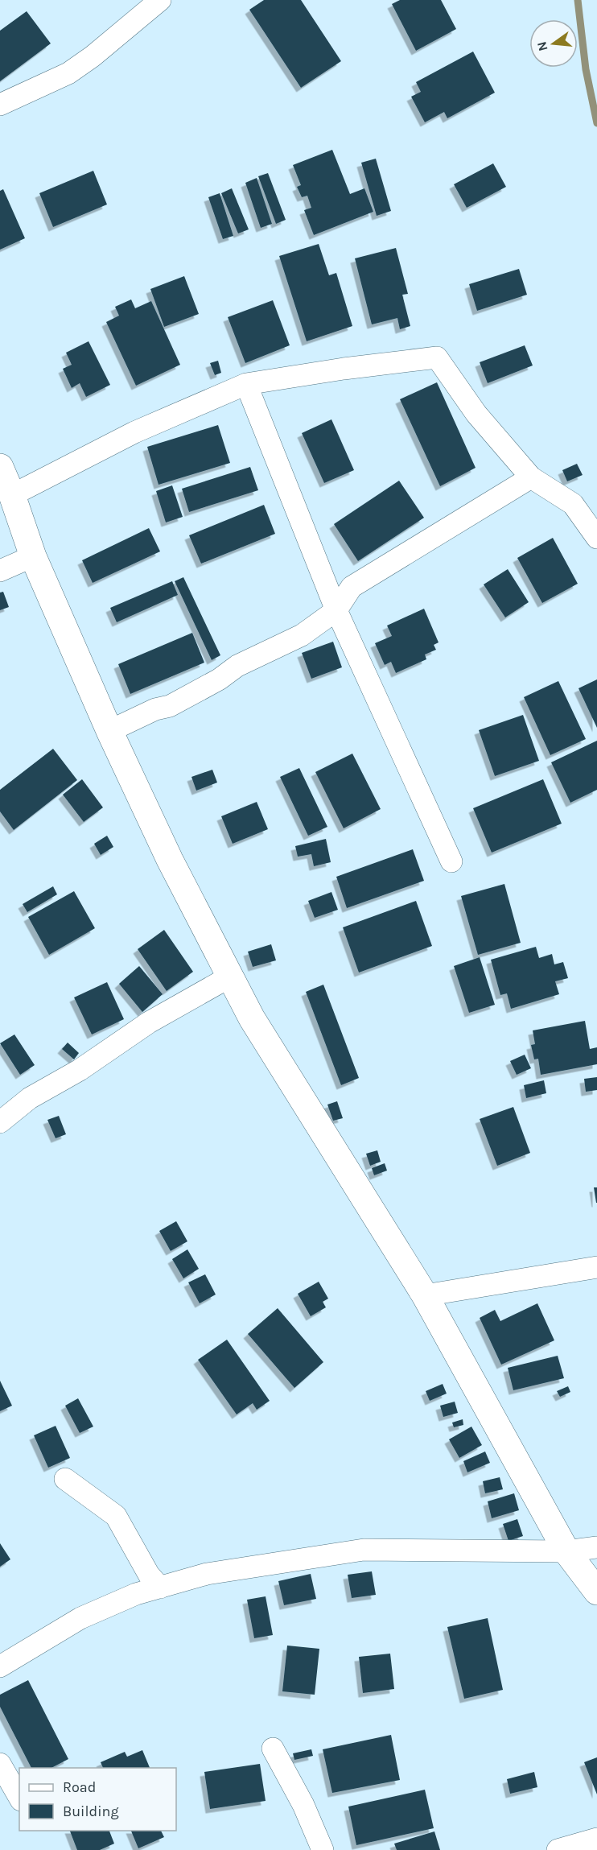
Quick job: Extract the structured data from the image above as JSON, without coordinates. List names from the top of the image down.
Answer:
{
  "legend": ["Road", "Building"],
  "north": "left"
}
